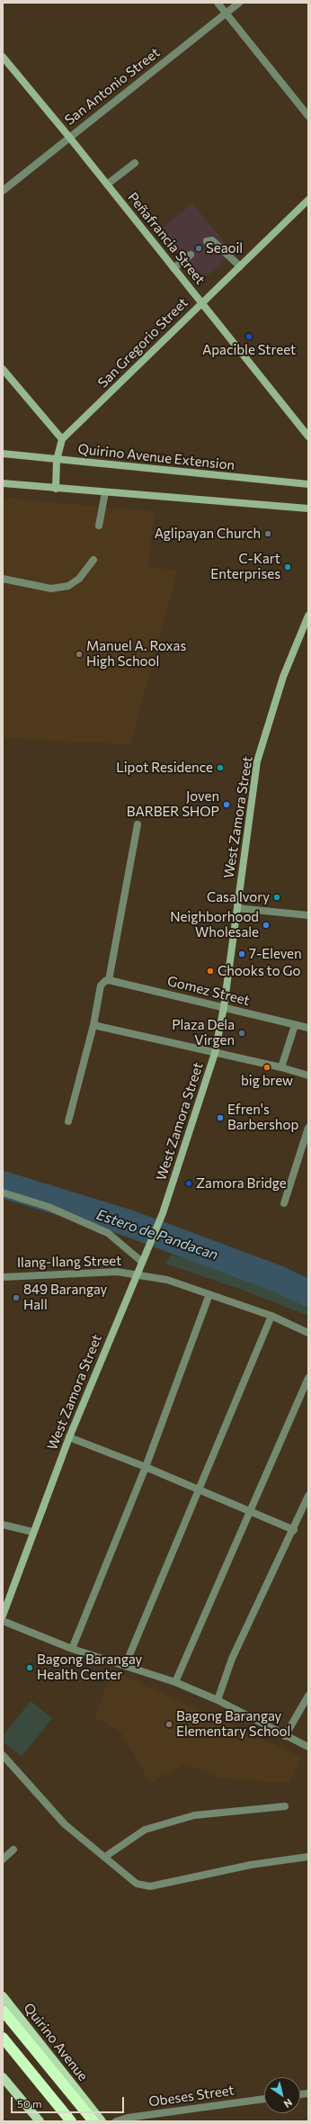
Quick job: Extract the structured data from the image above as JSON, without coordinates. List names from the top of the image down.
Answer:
{
  "streets": {
    "main road": ["Quirino Avenue"],
    "street": [
      "San Antonio Street",
      "Peñafrancia Street",
      "San Gregorio Street",
      "Quirino Avenue Extension",
      "West Zamora Street",
      "Gomez Street",
      "Ilang-Ilang Street",
      "Obeses Street"
    ]
  },
  "crossings": [
    ["San Antonio Street", "Peñafrancia Street"],
    ["Peñafrancia Street", "San Gregorio Street"],
    ["West Zamora Street", "Gomez Street"],
    ["West Zamora Street", "Ilang-Ilang Street"]
  ],
  "water": ["Estero de Pandacan"],
  "places": [
    "Seaoil",
    "Apacible Street",
    "Aglipayan Church",
    "C-Kart Enterprises",
    "Manuel A. Roxas High School",
    "Lipot Residence",
    "Joven BARBER SHOP",
    "Casa Ivory",
    "Neighborhood Wholesale",
    "7-Eleven",
    "Chooks to Go",
    "Plaza Dela Virgen",
    "big brew",
    "Efren's Barbershop",
    "Zamora Bridge",
    "849 Barangay Hall",
    "Bagong Barangay Health Center",
    "Bagong Barangay Elementary School"
  ],
  "scale_bar": "50 m",
  "north": "bottom right"
}
